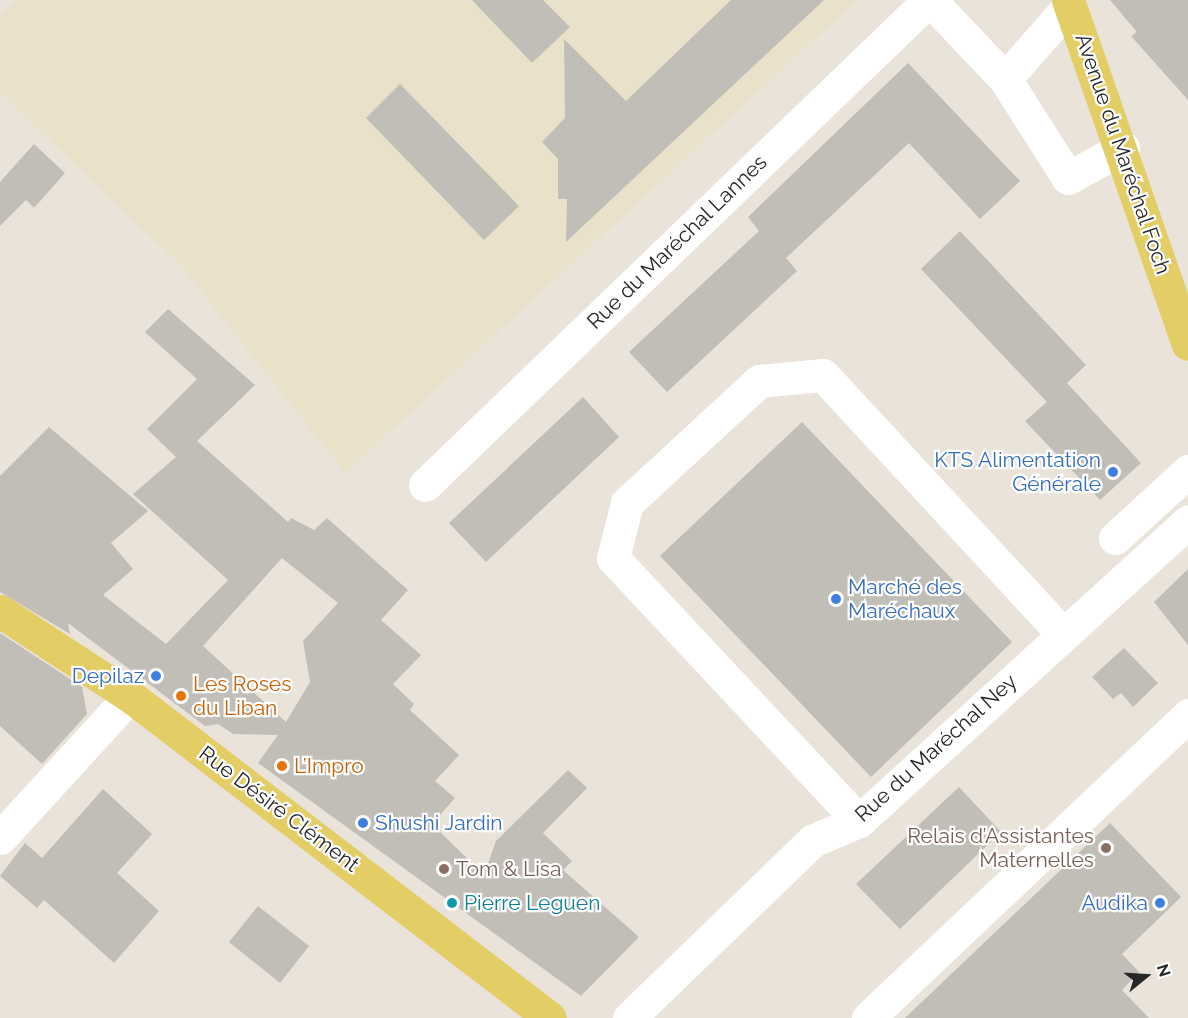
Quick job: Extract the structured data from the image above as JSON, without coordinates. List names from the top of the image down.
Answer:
{
  "streets": {
    "main road": ["Avenue du Maréchal Foch", "Rue Désiré Clément"],
    "street": ["Rue du Maréchal Lannes", "Rue du Maréchal Ney"]
  },
  "places": [
    "KTS Alimentation Générale",
    "Marché des Maréchaux",
    "Depilaz",
    "Les Roses du Liban",
    "L’Impro",
    "Shushi Jardin",
    "Relais d’Assistantes Maternelles",
    "Tom & Lisa",
    "Pierre Leguen",
    "Audika"
  ],
  "north": "right"
}
